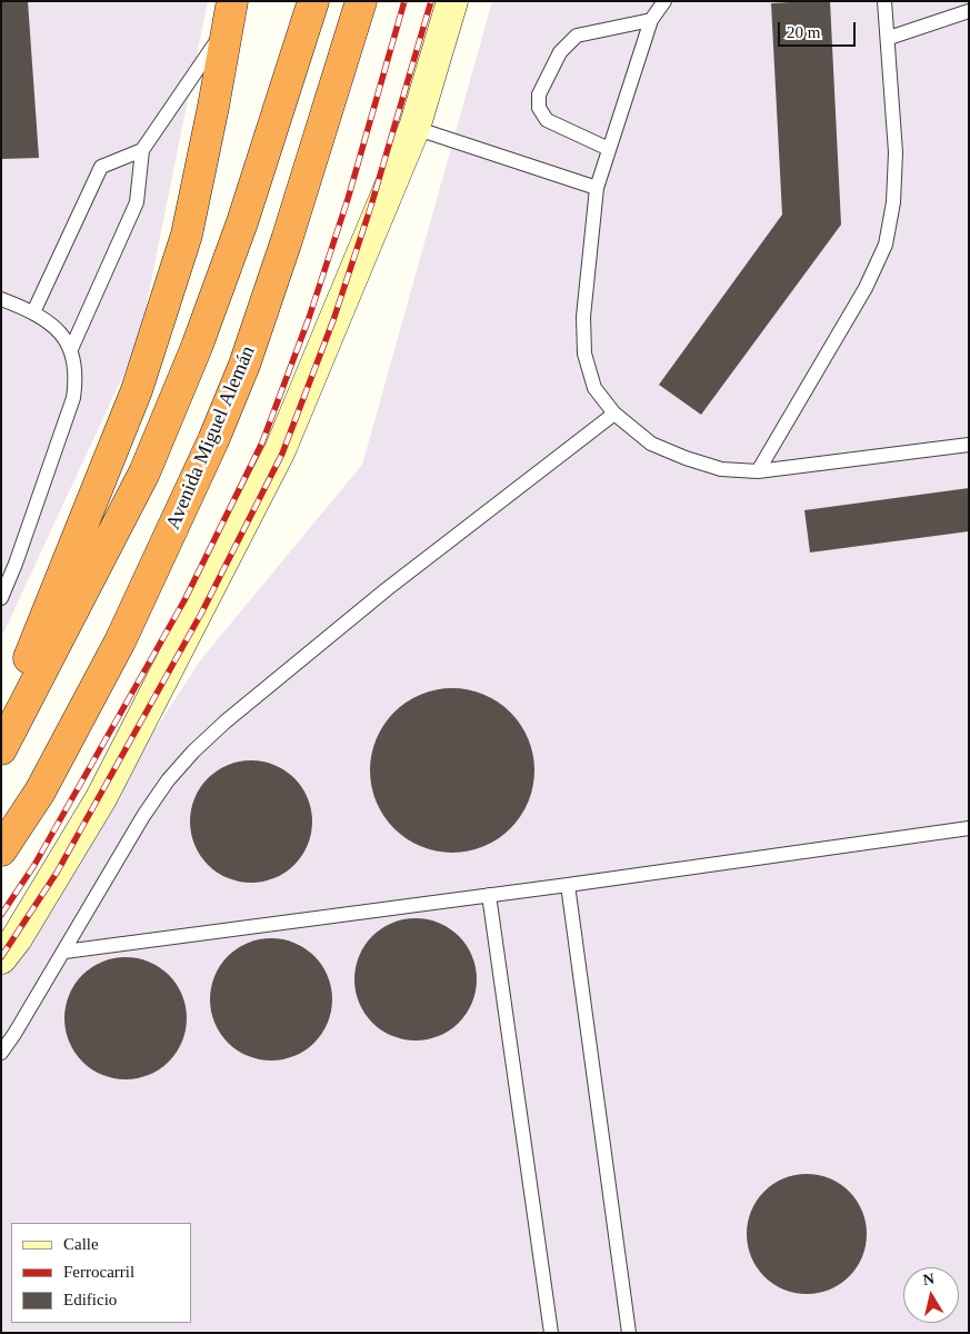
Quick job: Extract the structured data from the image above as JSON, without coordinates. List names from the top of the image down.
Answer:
{
  "streets": {
    "highway": ["Avenida Miguel Alemán"]
  },
  "legend": ["Calle", "Ferrocarril", "Edificio"],
  "scale_bar": "20 m",
  "north": "top"
}
